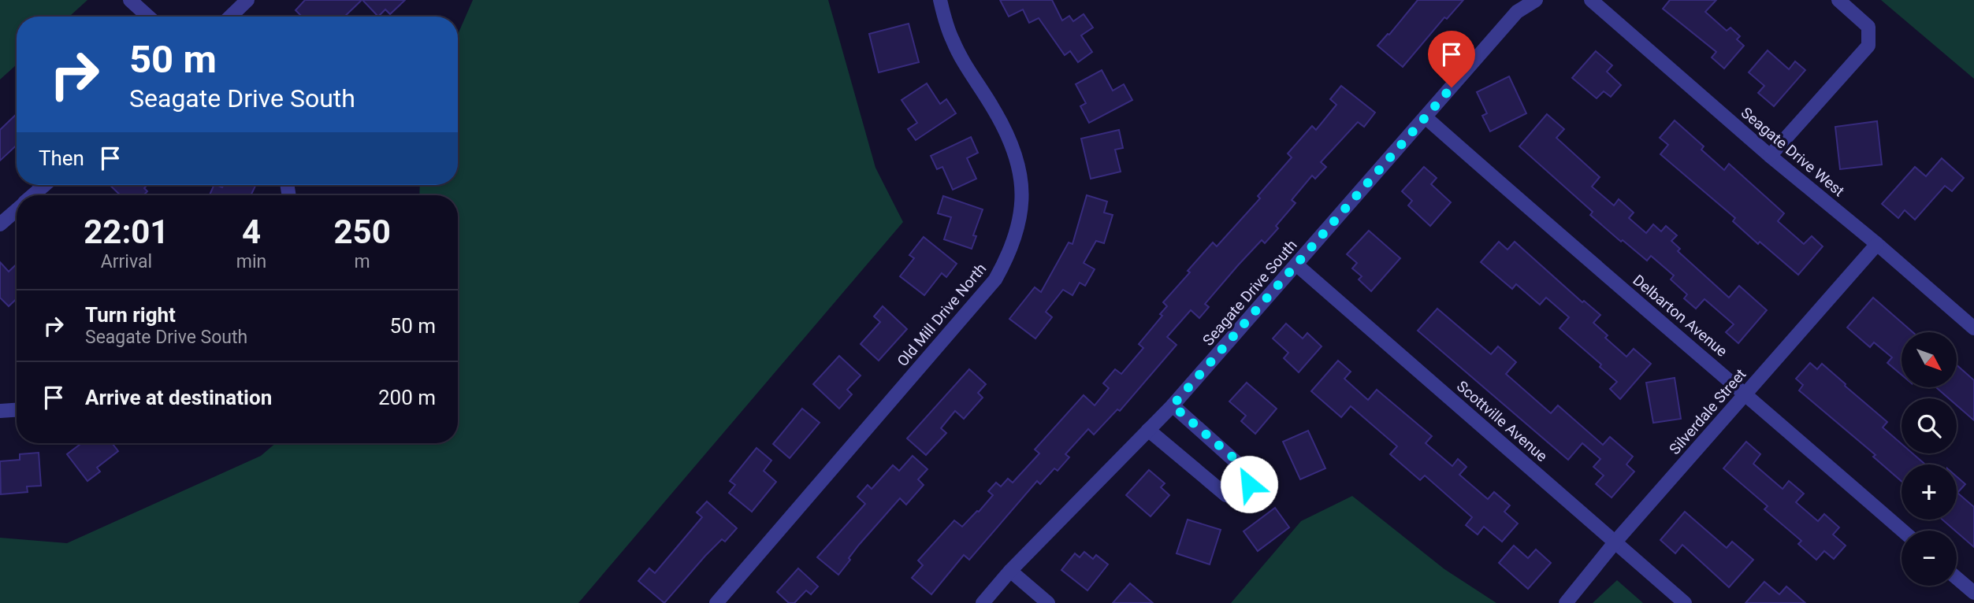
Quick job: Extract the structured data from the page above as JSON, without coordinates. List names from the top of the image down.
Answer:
{
  "streets": {
    "street": [
      "Seagate Drive West",
      "Seagate Drive South",
      "Old Mill Drive North",
      "Delbarton Avenue",
      "Silverdale Street",
      "Scottville Avenue"
    ]
  },
  "crossings": [
    ["Seagate Drive West", "Silverdale Street"],
    ["Seagate Drive South", "Delbarton Avenue"],
    ["Seagate Drive South", "Scottville Avenue"],
    ["Delbarton Avenue", "Silverdale Street"],
    ["Silverdale Street", "Scottville Avenue"]
  ],
  "north": "bottom right",
  "page": {
    "turn": ["50 m", "Seagate Drive South"],
    "then": "Then",
    "eta": [
      "22:01",
      "Arrival",
      "4",
      "min",
      "250",
      "m"
    ],
    "list": [
      {
        "name": "Turn right",
        "note": "Seagate Drive South",
        "value": "50 m"
      },
      {
        "name": "Arrive at destination",
        "value": "200 m"
      }
    ],
    "map_buttons": ["+", "−"]
  }
}
